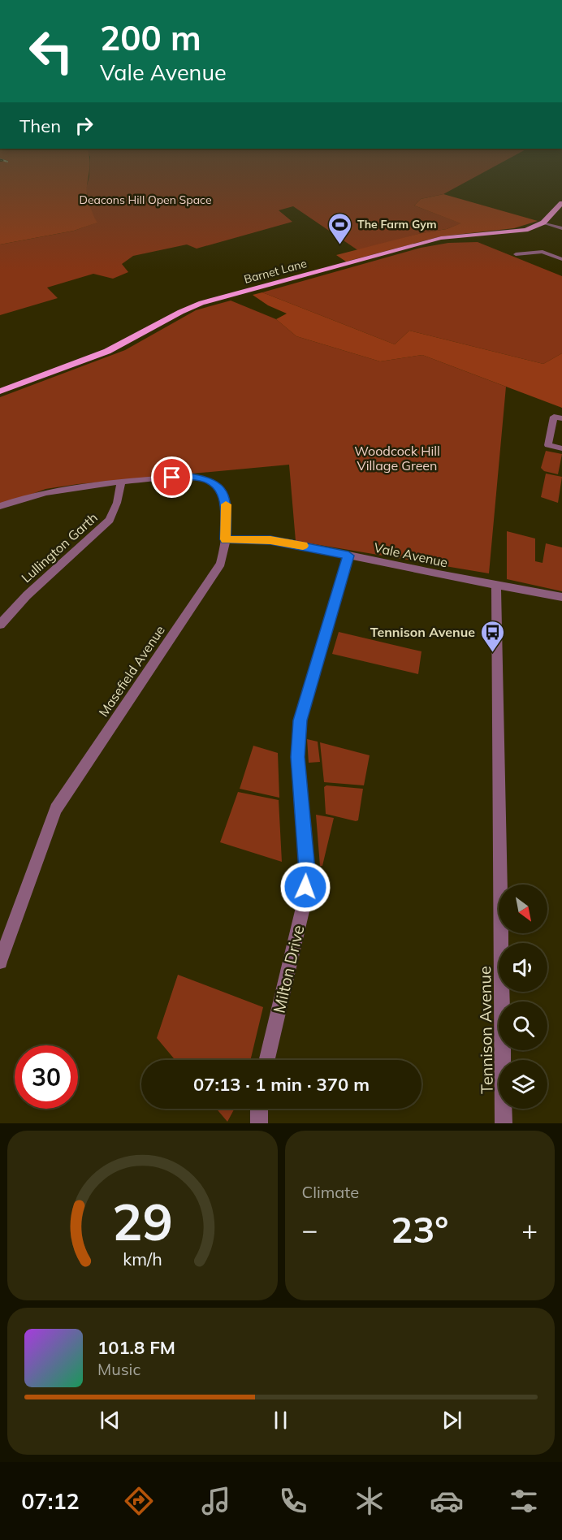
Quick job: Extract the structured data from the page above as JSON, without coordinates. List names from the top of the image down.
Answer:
{
  "streets": {
    "main road": ["Barnet Lane"],
    "street": [
      "Lullington Garth",
      "Vale Avenue",
      "Masefield Avenue",
      "Milton Drive",
      "Tennison Avenue"
    ]
  },
  "crossings": [
    ["Lullington Garth", "Masefield Avenue"],
    ["Vale Avenue", "Masefield Avenue"],
    ["Vale Avenue", "Milton Drive"],
    ["Vale Avenue", "Tennison Avenue"]
  ],
  "parks": ["Deacons Hill Open Space", "Woodcock Hill Village Green"],
  "places": {
    "sports": ["The Farm Gym"],
    "bus stop": ["Tennison Avenue"]
  },
  "north": "bottom right",
  "page": {
    "turn": ["200 m", "Vale Avenue"],
    "then": "Then",
    "limit": "30",
    "trip": "07:13 · 1 min · 370 m",
    "tile": "Climate",
    "heat": ["−", "23°", "+"],
    "song": ["101.8 FM", "Music"],
    "tabs": "07:12",
    "gauge": ["29", "km/h"]
  }
}
